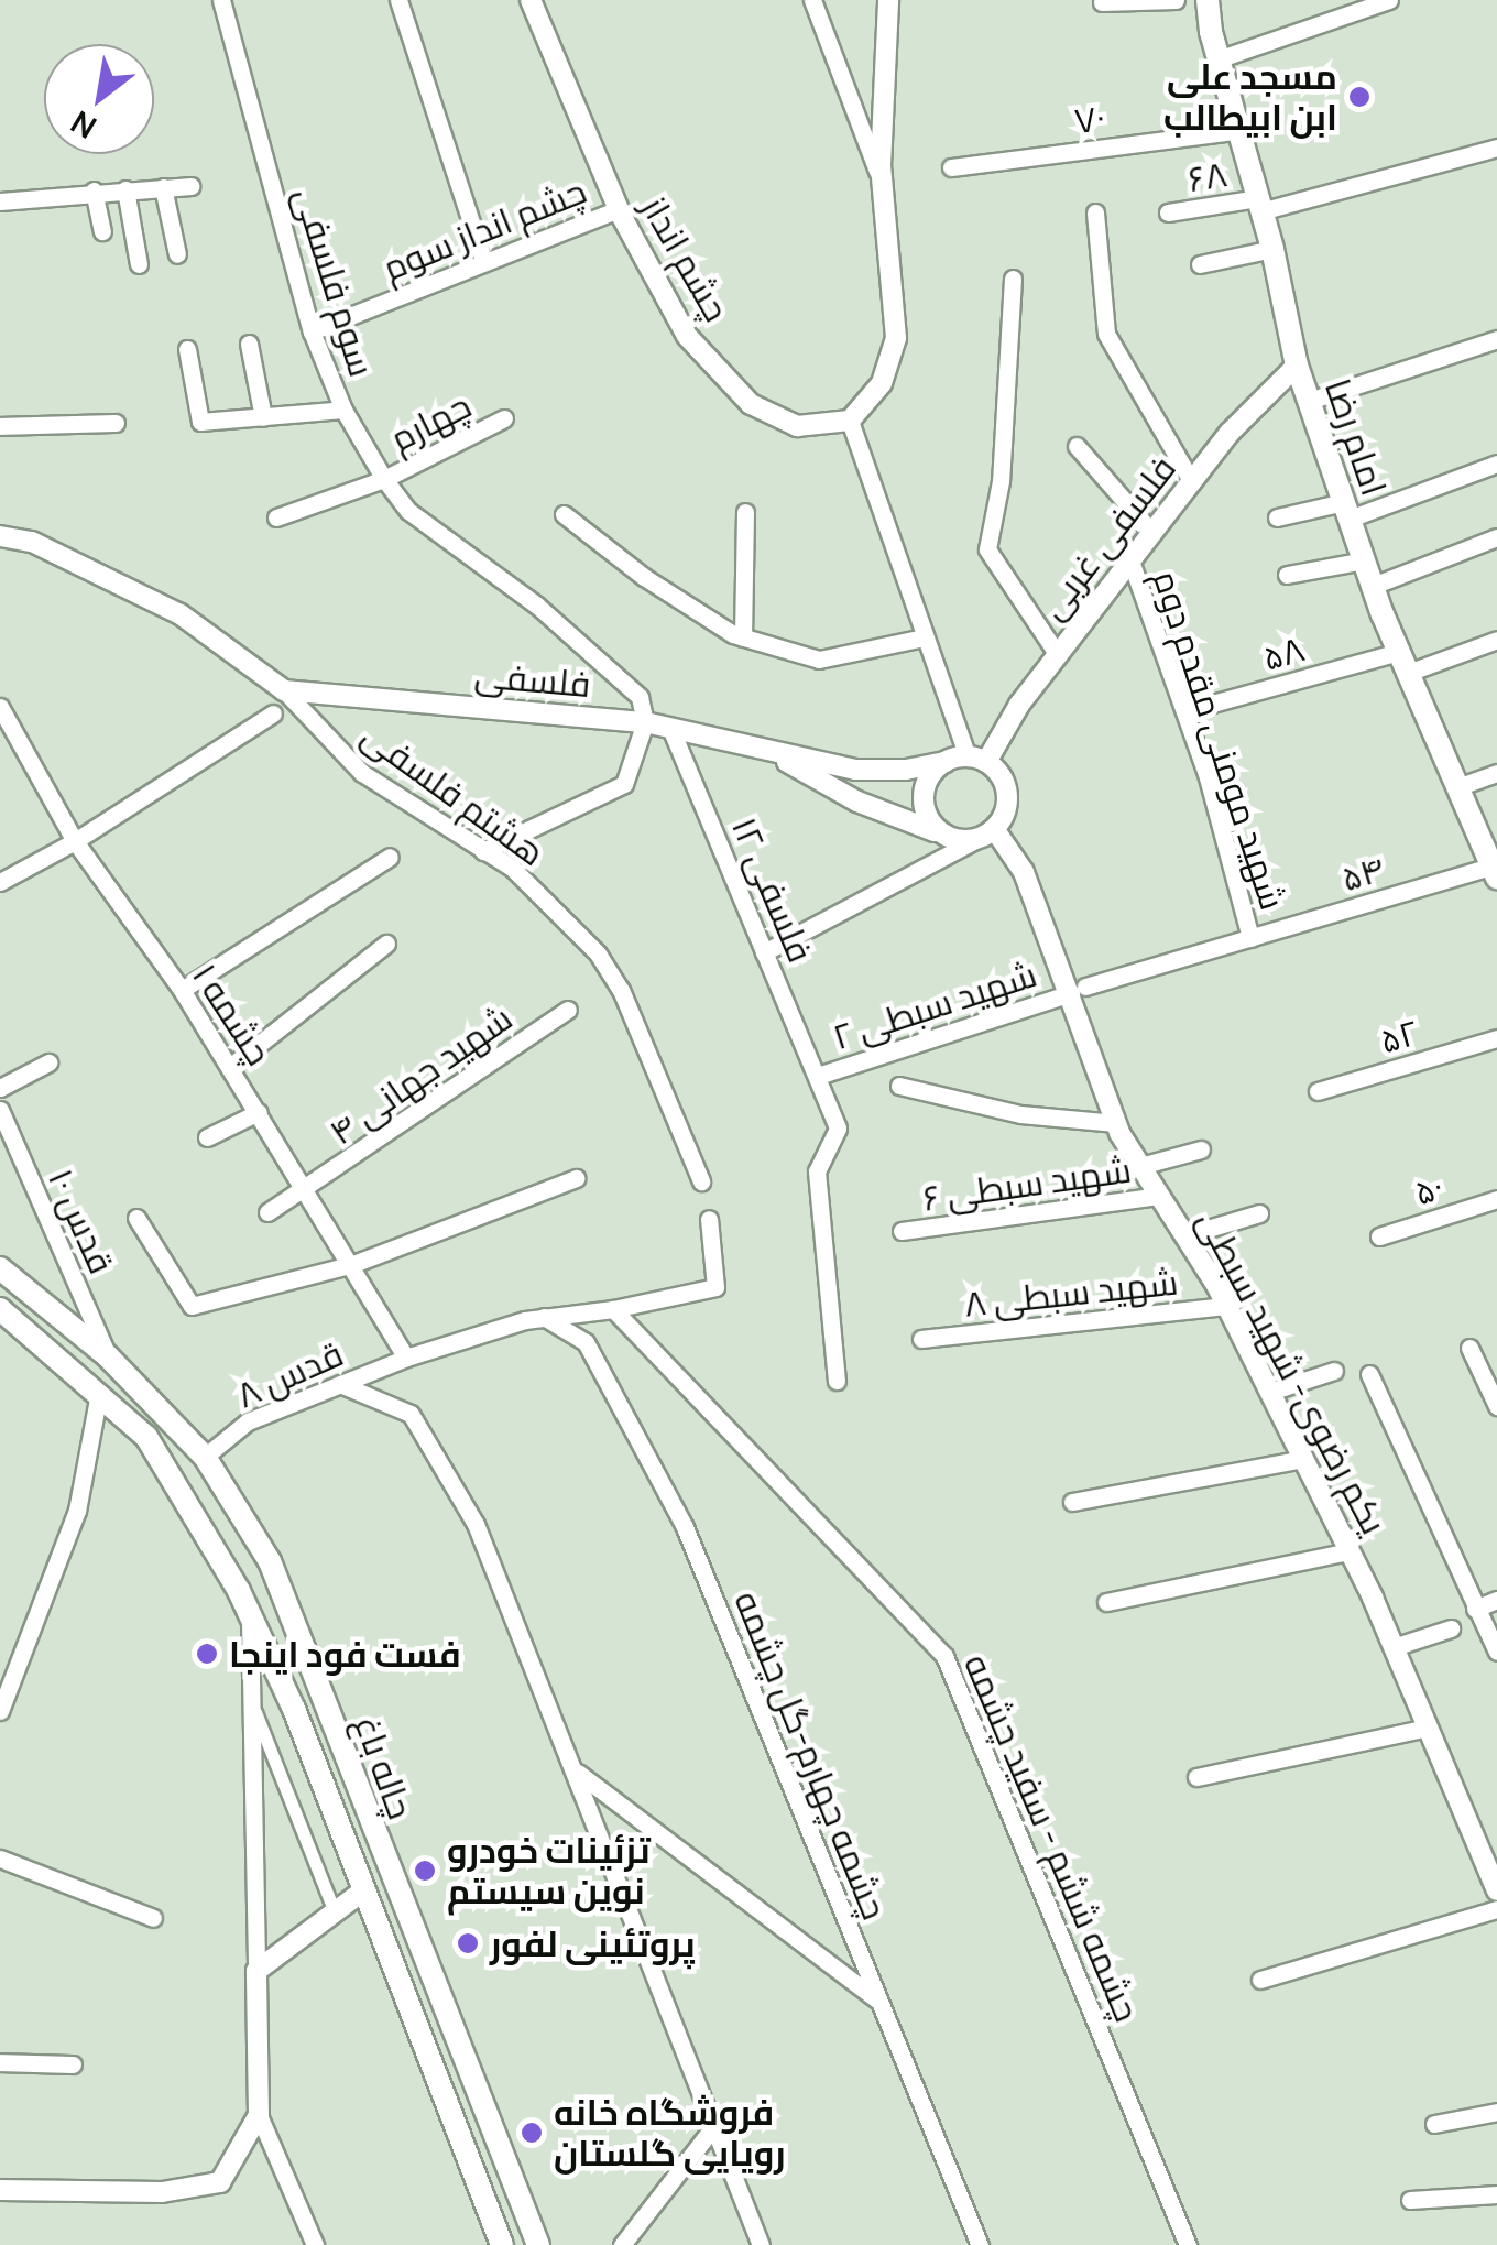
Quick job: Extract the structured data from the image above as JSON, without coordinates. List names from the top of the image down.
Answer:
{
  "streets": {
    "main road": ["امام رضا", "چاله باغ"],
    "street": [
      "۷۰",
      "۶۸",
      "چشم انداز سوم",
      "چشم انداز",
      "سوم فلسفی",
      "چهارم",
      "فلسفی غربی",
      "۵۸",
      "فلسفی",
      "شهید مومنی مقدم دوم",
      "هشتم فلسفی",
      "۵۴",
      "۱۲ فلسفی",
      "۲ شهید سبطی",
      "چشمه ۱",
      "۵۲",
      "۴ شهید جهانی",
      "۶ شهید سبطی",
      "۵۰",
      "قدس ۱۰",
      "۸ شهید سبطی",
      "یکم رضوی- شهید سبطی",
      "قدس ۸",
      "چشمه چهارم-گل چشمه",
      "چشمه ششم - سفید چشمه"
    ]
  },
  "crossings": [
    ["۷۰", "امام رضا"],
    ["۶۸", "امام رضا"],
    ["چشم انداز سوم", "چشم انداز"],
    ["چشم انداز سوم", "سوم فلسفی"],
    ["سوم فلسفی", "چهارم"],
    ["سوم فلسفی", "فلسفی"],
    ["امام رضا", "فلسفی غربی"],
    ["امام رضا", "۵۸"],
    ["امام رضا", "۵۴"],
    ["فلسفی غربی", "شهید مومنی مقدم دوم"],
    ["فلسفی غربی", "یکم رضوی- شهید سبطی"],
    ["۵۸", "شهید مومنی مقدم دوم"],
    ["فلسفی", "هشتم فلسفی"],
    ["فلسفی", "۱۲ فلسفی"],
    ["شهید مومنی مقدم دوم", "۵۴"],
    ["۵۴", "۲ شهید سبطی"],
    ["۵۴", "یکم رضوی- شهید سبطی"],
    ["۱۲ فلسفی", "۲ شهید سبطی"],
    ["۲ شهید سبطی", "یکم رضوی- شهید سبطی"],
    ["چشمه ۱", "۴ شهید جهانی"],
    ["چشمه ۱", "قدس ۸"],
    ["۶ شهید سبطی", "یکم رضوی- شهید سبطی"],
    ["قدس ۱۰", "چاله باغ"],
    ["۸ شهید سبطی", "یکم رضوی- شهید سبطی"],
    ["قدس ۸", "چشمه چهارم-گل چشمه"],
    ["قدس ۸", "چاله باغ"]
  ],
  "places": [
    "مسجد علی ابن ابیطالب",
    "فست فود اينجا",
    "تزئینات خودرو نوین سیستم",
    "پروتئینی لفور",
    "فروشگاه خانه رویایی گلستان"
  ],
  "north": "bottom left"
}
